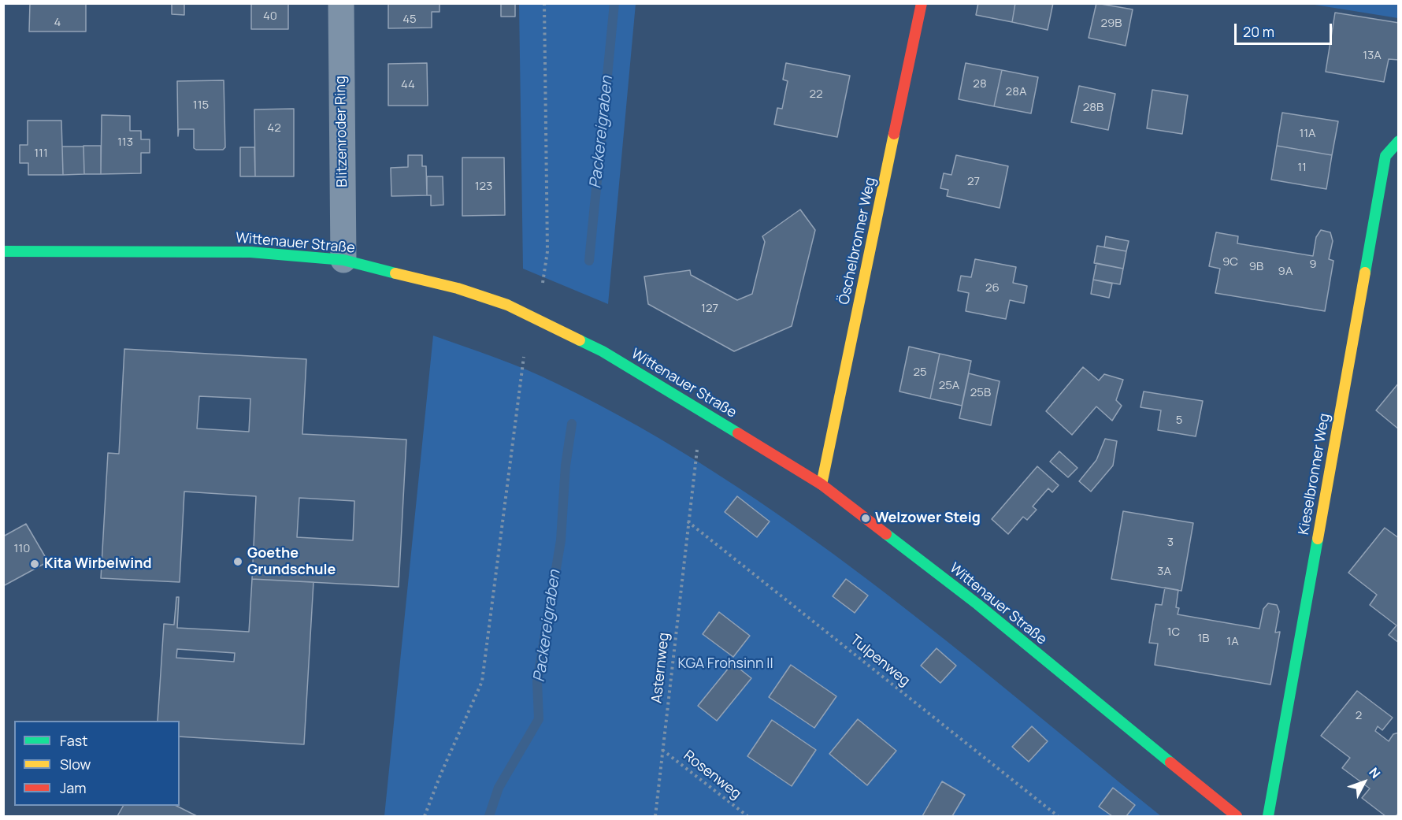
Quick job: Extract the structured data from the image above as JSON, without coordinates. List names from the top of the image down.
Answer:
{
  "streets": {
    "street": [
      "Blitzenroder Ring",
      "Öschelbronner Weg",
      "Wittenauer Straße",
      "Kieselbronner Weg"
    ],
    "path": ["Tulpenweg", "Asternweg", "Rosenweg"]
  },
  "crossings": [
    ["Blitzenroder Ring", "Wittenauer Straße"],
    ["Öschelbronner Weg", "Wittenauer Straße"],
    ["Tulpenweg", "Asternweg"],
    ["Asternweg", "Rosenweg"]
  ],
  "water": ["Packereigraben"],
  "parks": ["KGA Frohsinn II"],
  "places": ["Welzower Steig", "Goethe Grundschule", "Kita Wirbelwind"],
  "house_numbers": [
    "40",
    "45",
    "4",
    "29B",
    "13A",
    "28",
    "44",
    "28A",
    "22",
    "115",
    "28B",
    "42",
    "11A",
    "113",
    "111",
    "11",
    "27",
    "123",
    "9C",
    "9",
    "9B",
    "9A",
    "26",
    "127",
    "25",
    "25A",
    "25B",
    "5",
    "3",
    "110",
    "3A",
    "1C",
    "1B",
    "1A",
    "2"
  ],
  "legend": ["Fast", "Slow", "Jam"],
  "scale_bar": "20 m",
  "north": "top right"
}
